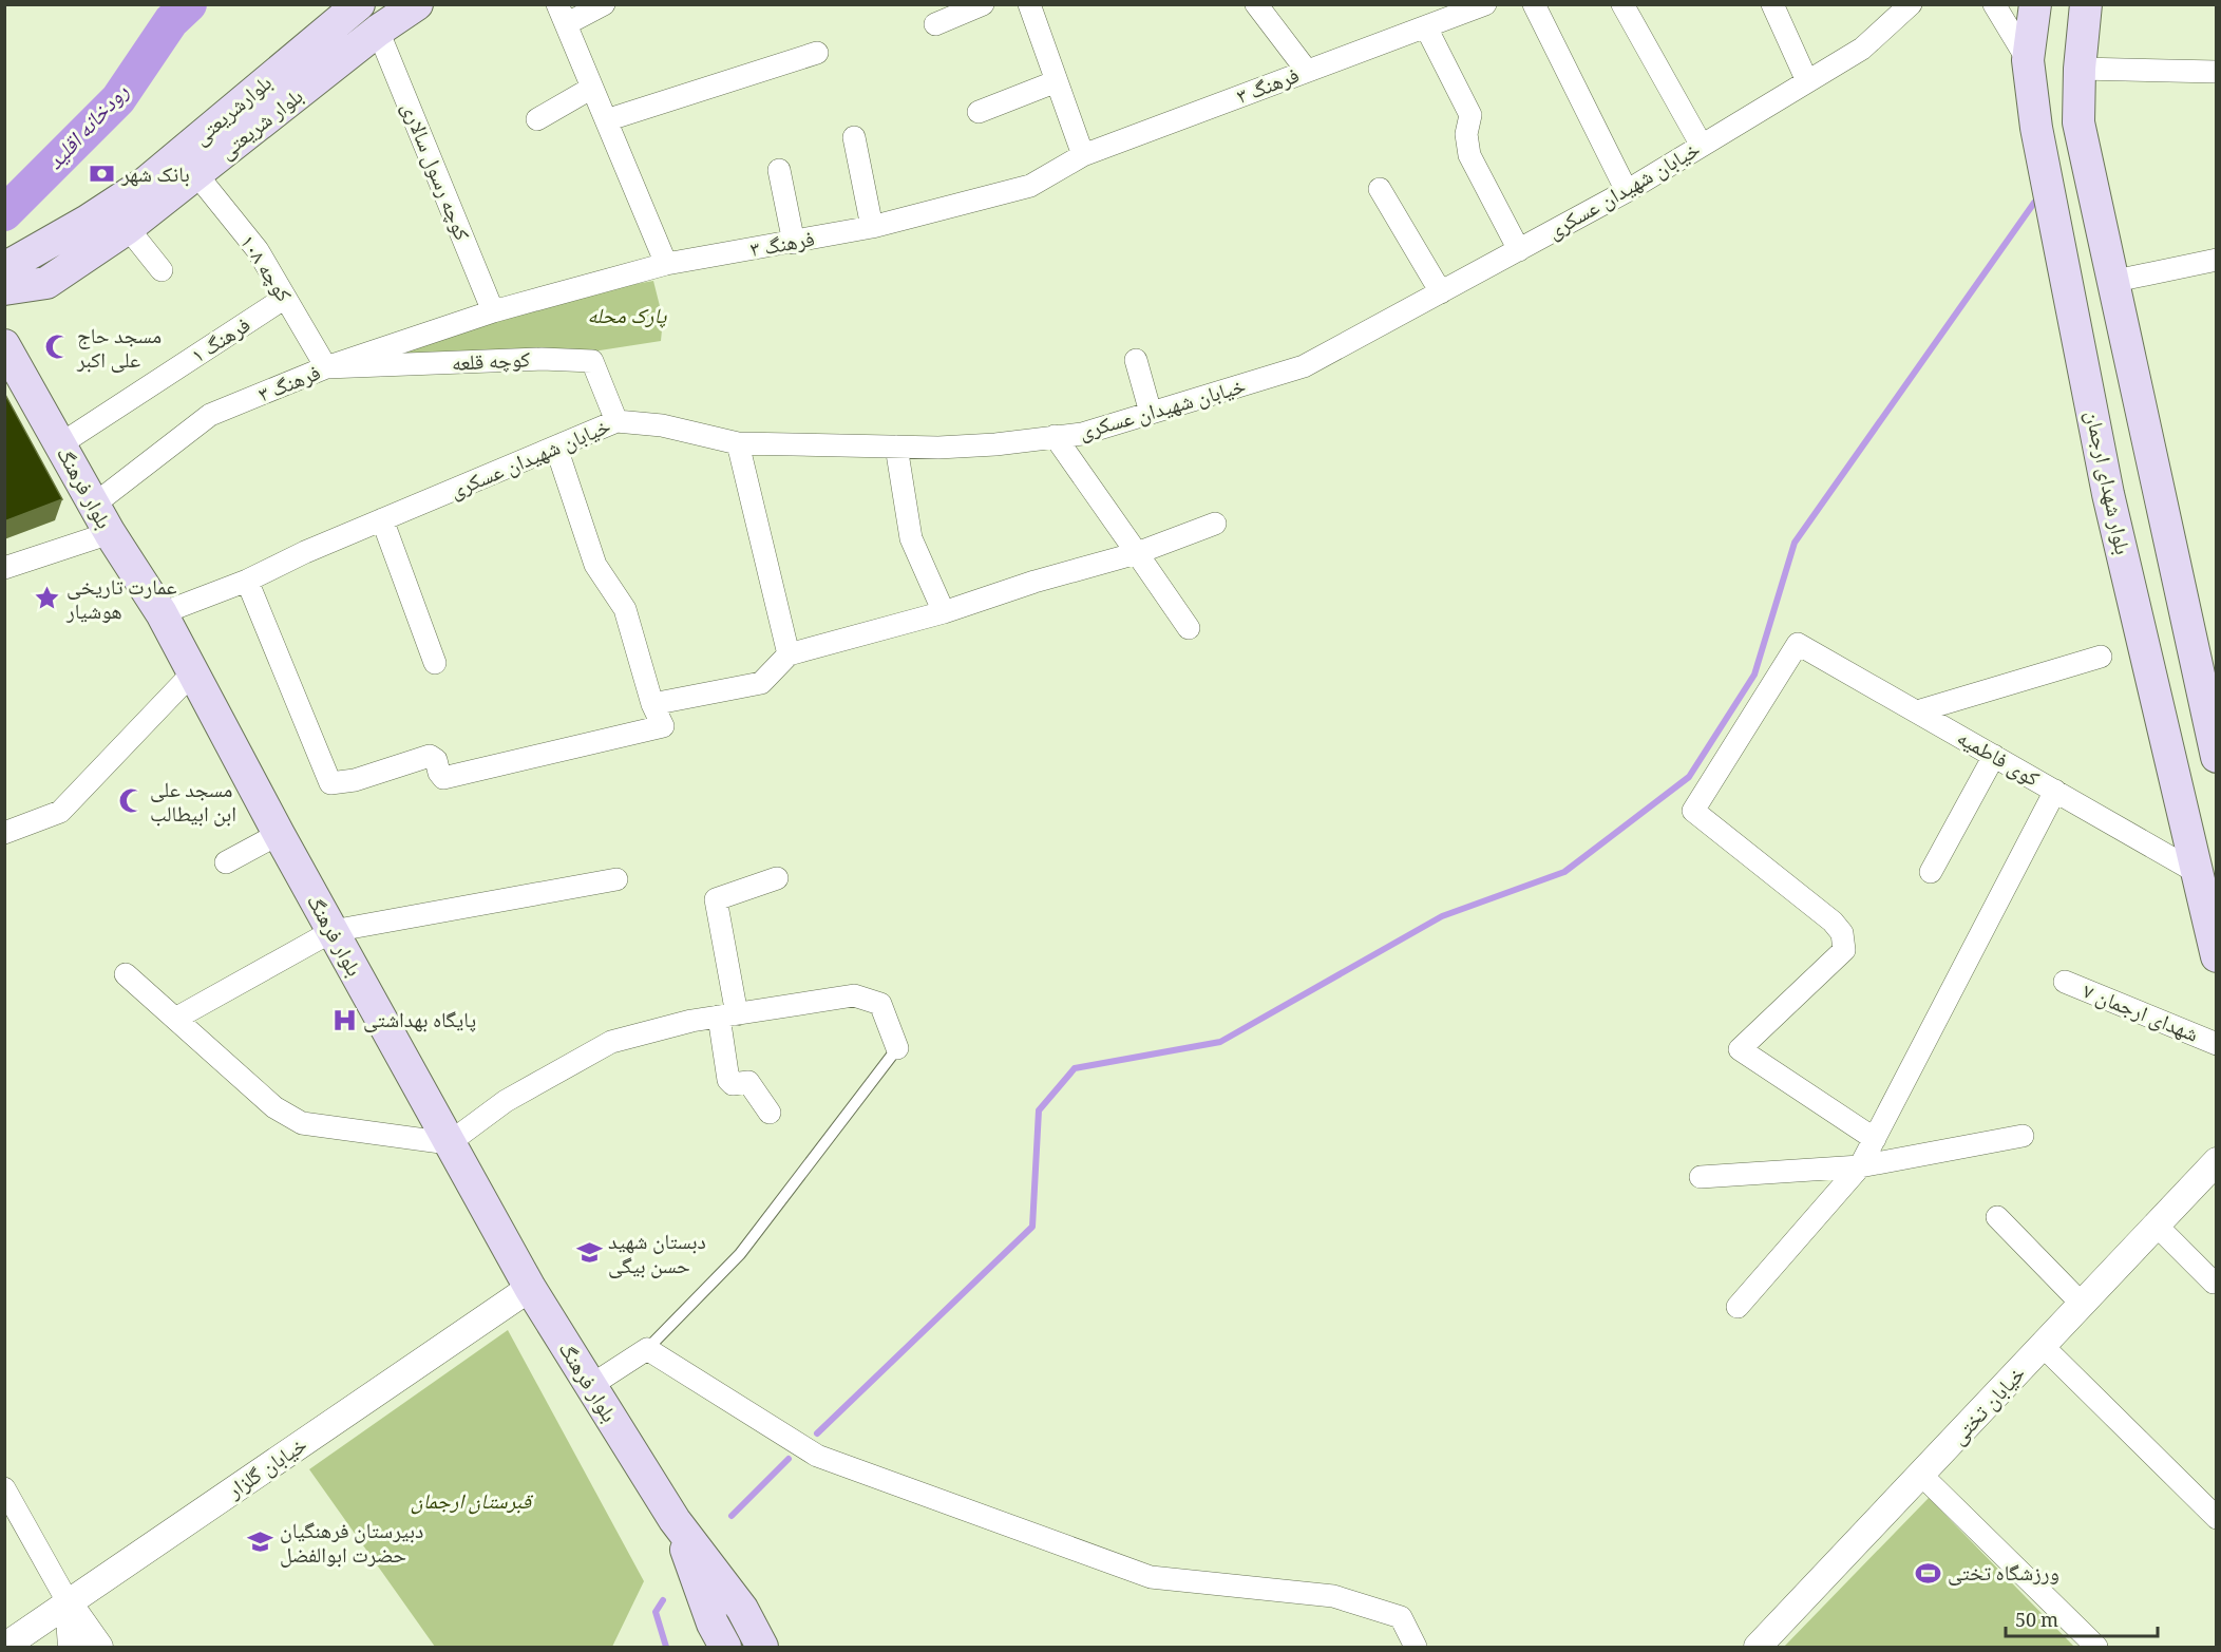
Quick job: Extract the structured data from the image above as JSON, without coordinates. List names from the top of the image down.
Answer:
{
  "streets": {
    "main road": [
      "بلوارشریعتی",
      "بلوار شریعتی",
      "بلوار شهدای ارجمان",
      "بلوار فرهنگ"
    ],
    "street": [
      "فرهنگ ۳",
      "کوچه رسول سالاری",
      "خیابان شهیدان عسکری",
      "کوچه ۱۰۸",
      "فرهنگ ۱",
      "کوچه قلعه",
      "کوی فاطمیه",
      "شهدای ارجمان ۷",
      "خیابان تختی",
      "خیابان گلزار"
    ]
  },
  "crossings": [
    ["فرهنگ ۳", "کوچه رسول سالاری"],
    ["فرهنگ ۳", "کوچه ۱۰۸"],
    ["فرهنگ ۳", "کوچه قلعه"],
    ["فرهنگ ۳", "بلوار فرهنگ"],
    ["بلوارشریعتی", "بلوار شریعتی"],
    ["بلوار شریعتی", "کوچه رسول سالاری"],
    ["بلوار شریعتی", "کوچه ۱۰۸"],
    ["خیابان شهیدان عسکری", "کوچه قلعه"],
    ["خیابان شهیدان عسکری", "بلوار فرهنگ"],
    ["کوچه ۱۰۸", "فرهنگ ۱"],
    ["کوچه ۱۰۸", "کوچه قلعه"],
    ["فرهنگ ۱", "بلوار فرهنگ"],
    ["بلوار شهدای ارجمان", "کوی فاطمیه"],
    ["بلوار فرهنگ", "خیابان گلزار"]
  ],
  "water": ["رودخانه اقلید"],
  "parks": ["پارک محله", "قبرستان ارجمان"],
  "places": {
    "bank": ["بانک شهر"],
    "mosque": ["مسجد حاج علی اکبر", "مسجد علی ابن ابیطالب"],
    "place": ["عمارت تاریخی هوشیار"],
    "hospital": ["پایگاه بهداشتی"],
    "school or university": ["دبستان شهید حسن بیگی", "دبیرستان فرهنگیان حضرت ابوالفضل"],
    "sports": ["ورزشگاه تختی"]
  },
  "scale_bar": "50 m"
}
